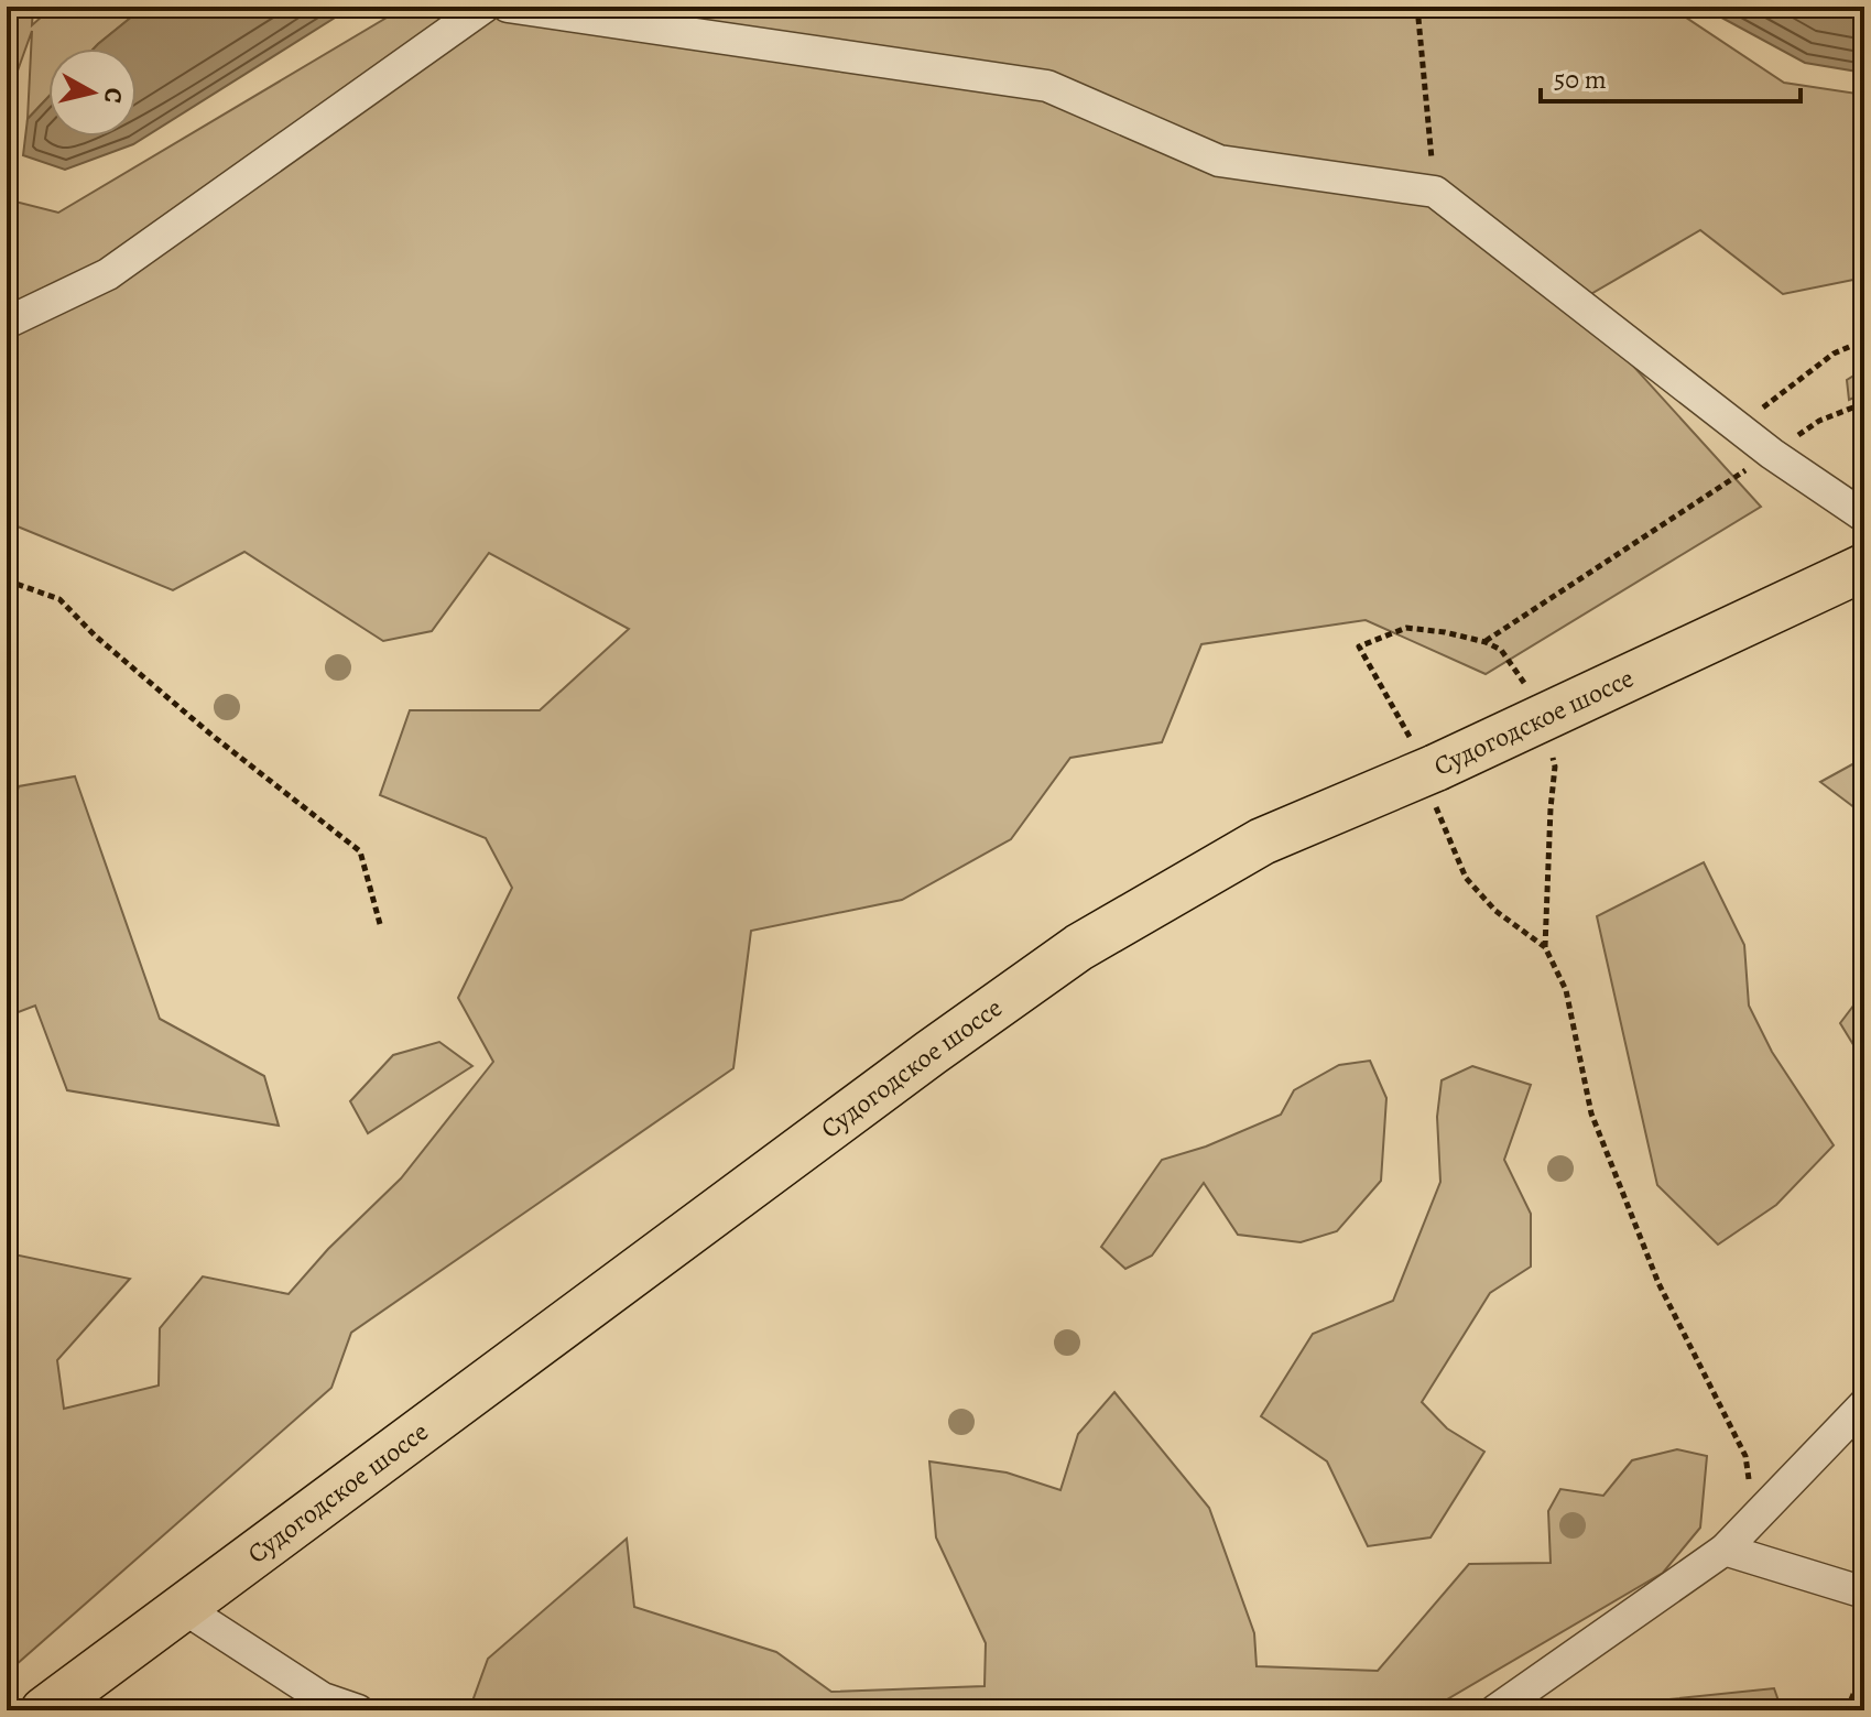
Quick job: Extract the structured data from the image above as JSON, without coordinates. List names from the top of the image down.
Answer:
{
  "streets": {
    "main road": ["Судогодское шоссе"]
  },
  "scale_bar": "50 m",
  "north": "right"
}
